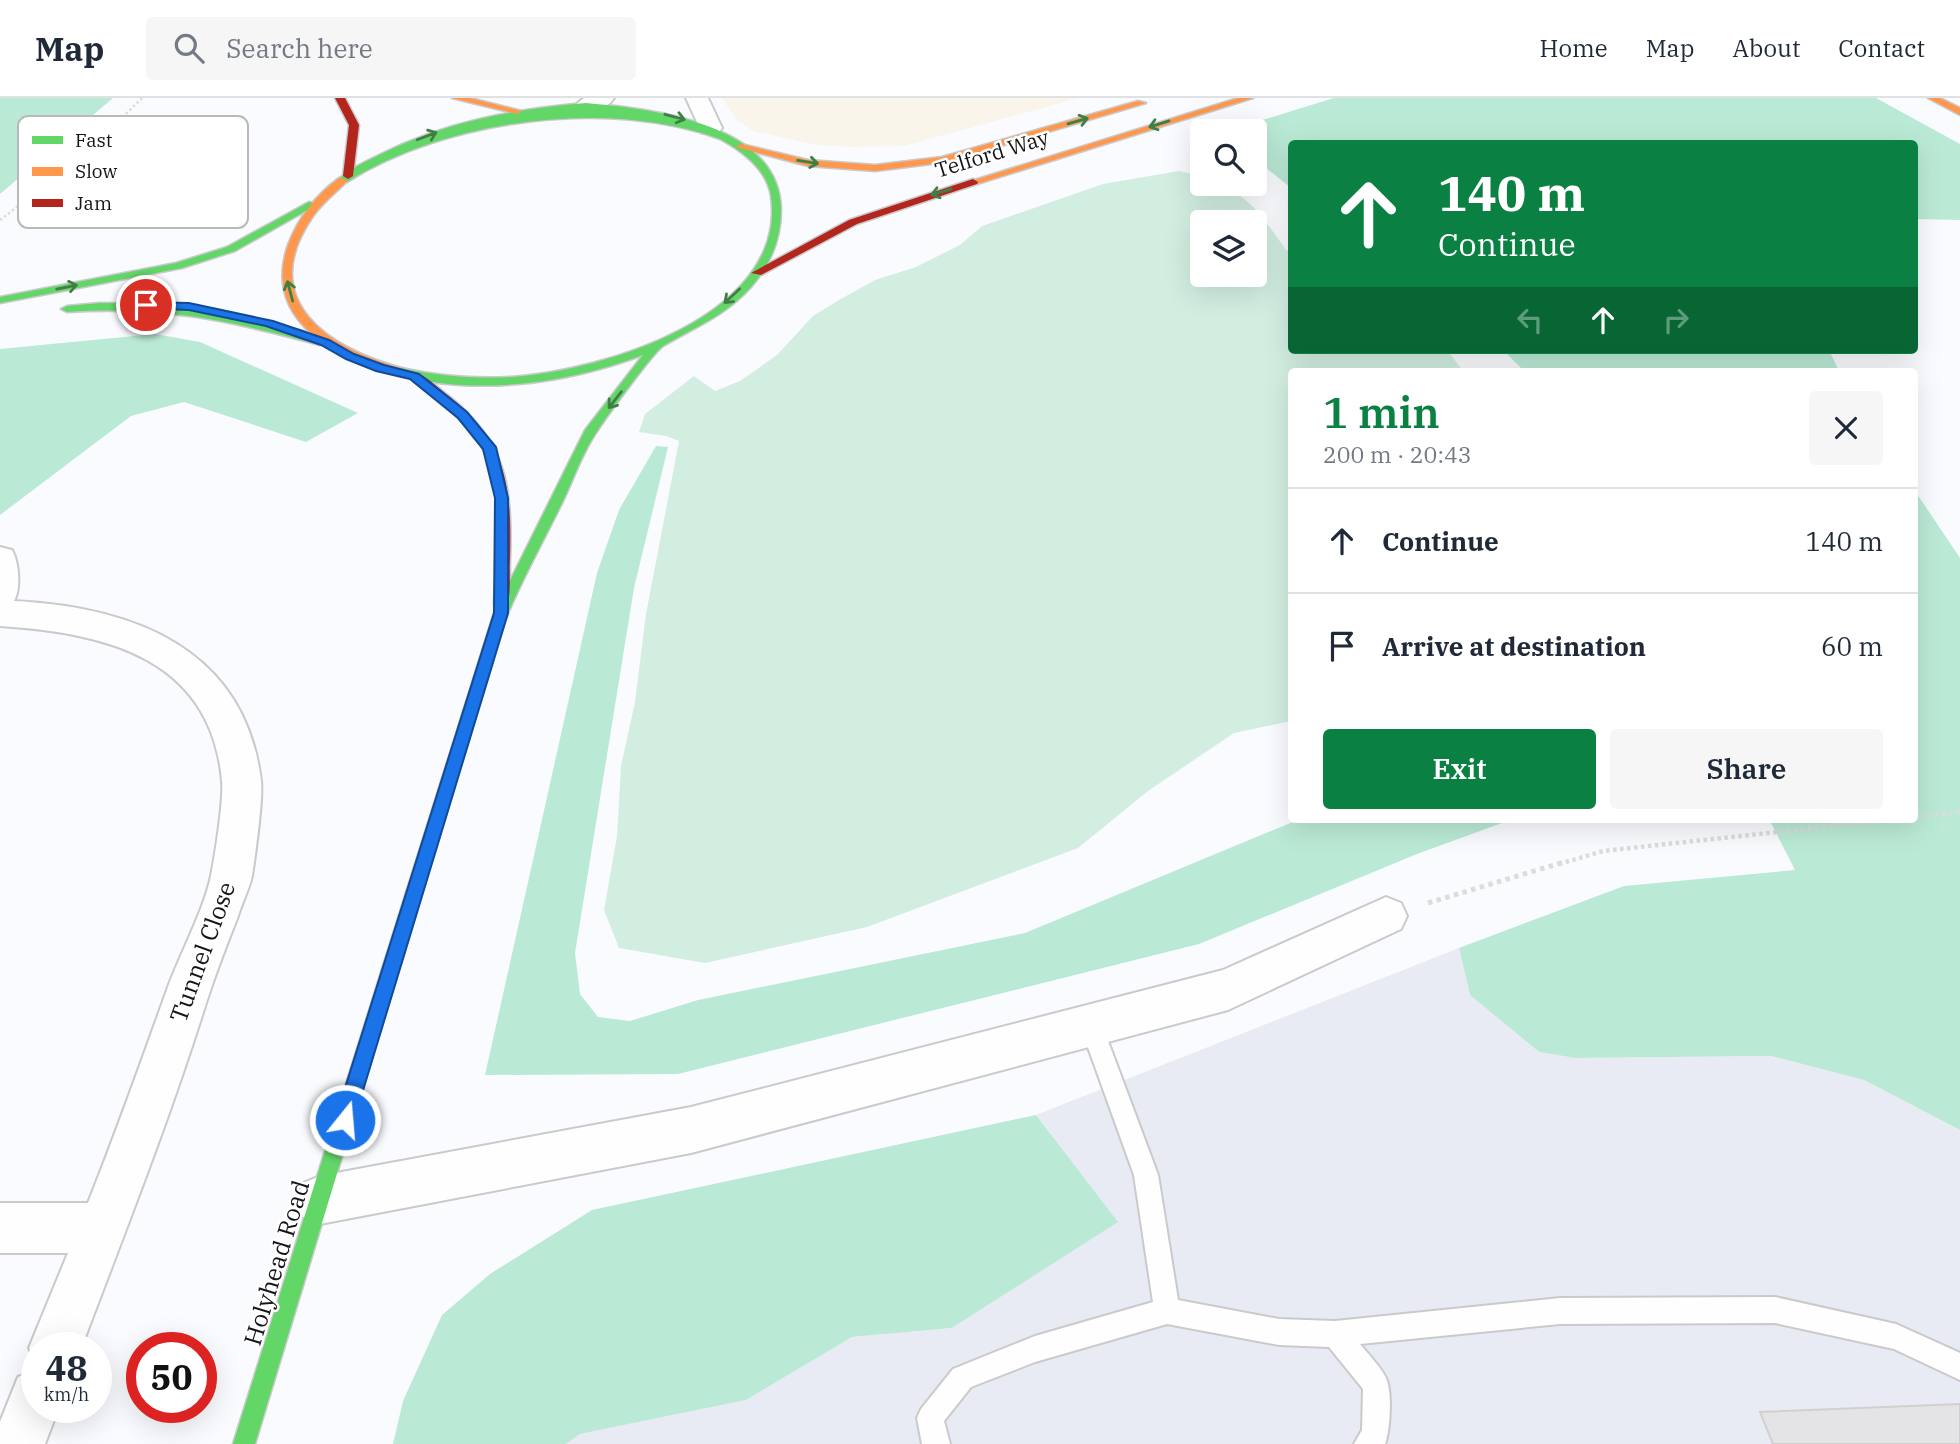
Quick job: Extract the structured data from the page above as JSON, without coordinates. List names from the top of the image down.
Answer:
{
  "streets": {
    "main road": ["Telford Way", "Holyhead Road"],
    "street": ["Tunnel Close"]
  },
  "legend": ["Fast", "Slow", "Jam"],
  "page": {
    "header": "Map",
    "search": "Search here",
    "nav": [
      "Home",
      "Map",
      "About",
      "Contact"
    ],
    "turn": ["140 m", "Continue"],
    "heading": ["1 min", "200 m · 20:43"],
    "list": [
      {
        "name": "Continue",
        "value": "140 m"
      },
      {
        "name": "Arrive at destination",
        "value": "60 m"
      }
    ],
    "buttons": ["Exit", "Share"],
    "speed": "48 km/h",
    "limit": "50"
  }
}
